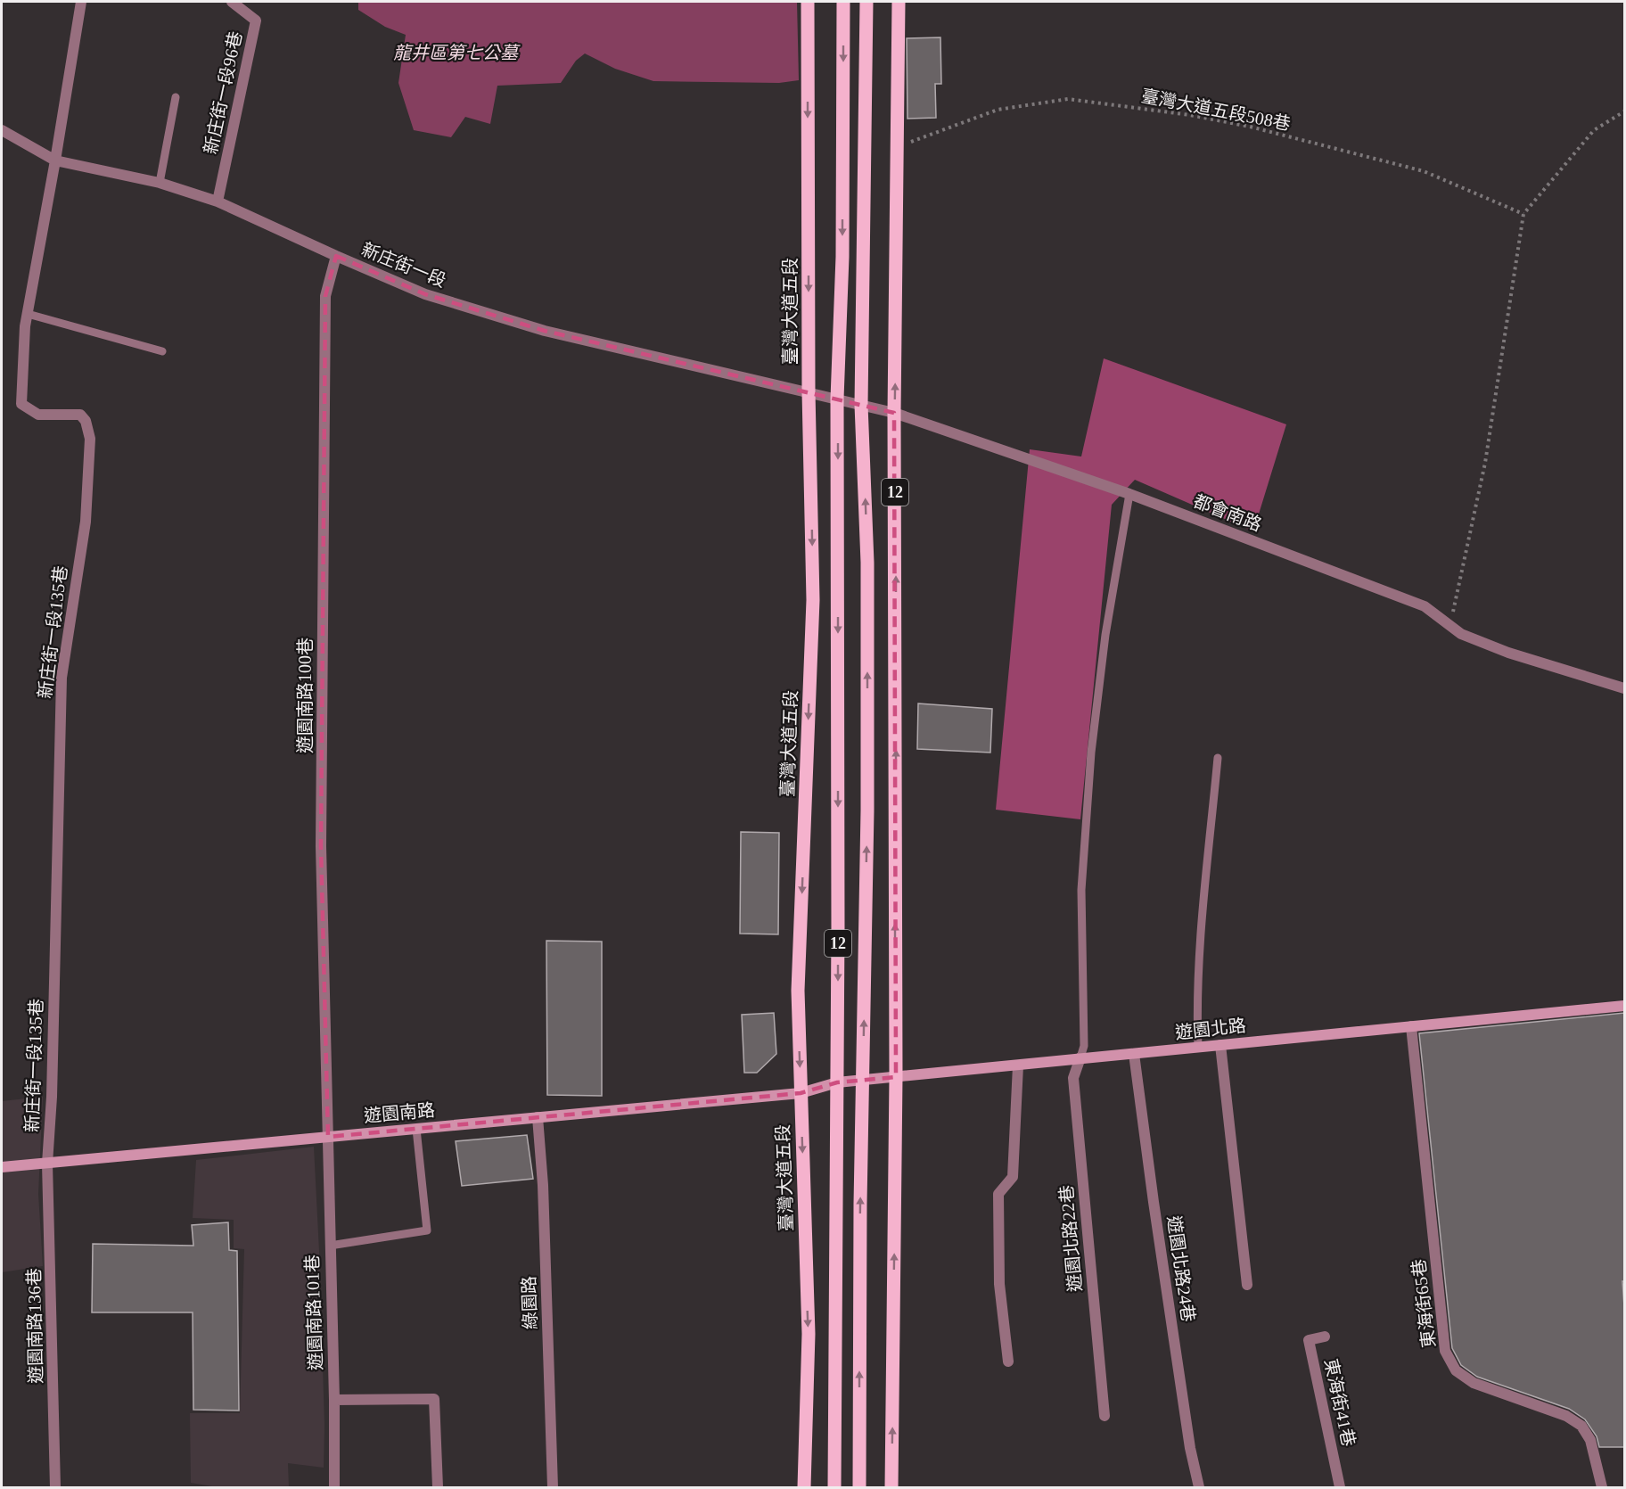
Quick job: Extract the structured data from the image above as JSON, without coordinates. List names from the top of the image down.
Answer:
{
  "streets": {
    "main road": ["臺灣大道五段", "12"],
    "street": [
      "新庄街一段96巷",
      "新庄街一段",
      "都會南路",
      "新庄街一段135巷",
      "遊園南路100巷",
      "遊園北路",
      "遊園南路",
      "遊園北路22巷",
      "遊園北路24巷",
      "綠園路",
      "東海街65巷",
      "遊園南路101巷",
      "遊園南路136巷",
      "東海街41巷"
    ],
    "path": ["臺灣大道五段508巷"]
  },
  "crossings": [
    ["新庄街一段96巷", "新庄街一段"],
    ["臺灣大道五段508巷", "12"],
    ["新庄街一段", "臺灣大道五段"],
    ["新庄街一段", "都會南路"],
    ["新庄街一段", "新庄街一段135巷"],
    ["新庄街一段", "遊園南路100巷"],
    ["臺灣大道五段", "都會南路"],
    ["臺灣大道五段", "遊園北路"],
    ["臺灣大道五段", "遊園南路"],
    ["12", "都會南路"],
    ["12", "遊園北路"],
    ["新庄街一段135巷", "遊園南路"],
    ["新庄街一段135巷", "遊園南路136巷"],
    ["遊園南路100巷", "遊園南路"],
    ["遊園南路100巷", "遊園南路101巷"],
    ["遊園北路", "遊園南路"],
    ["遊園北路", "遊園北路22巷"],
    ["遊園北路", "遊園北路24巷"],
    ["遊園北路", "東海街65巷"],
    ["遊園南路", "綠園路"],
    ["遊園南路", "遊園南路101巷"],
    ["遊園南路", "遊園南路136巷"]
  ],
  "parks": ["龍井區第七公墓"]
}
